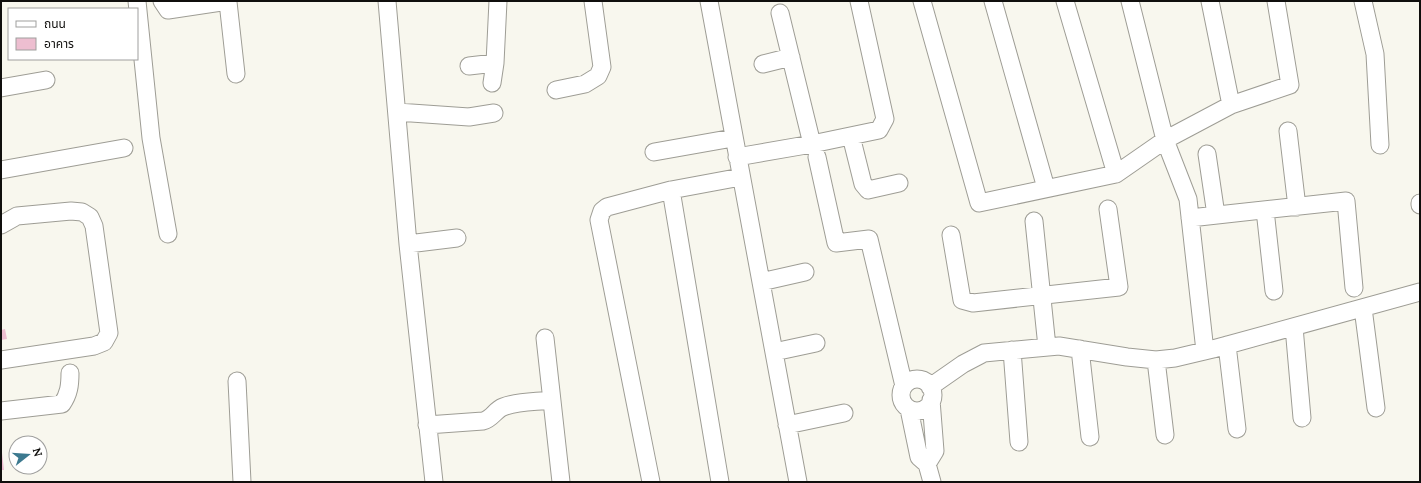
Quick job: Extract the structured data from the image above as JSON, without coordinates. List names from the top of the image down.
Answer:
{
  "legend": ["ถนน", "อาคาร"],
  "north": "right"
}
